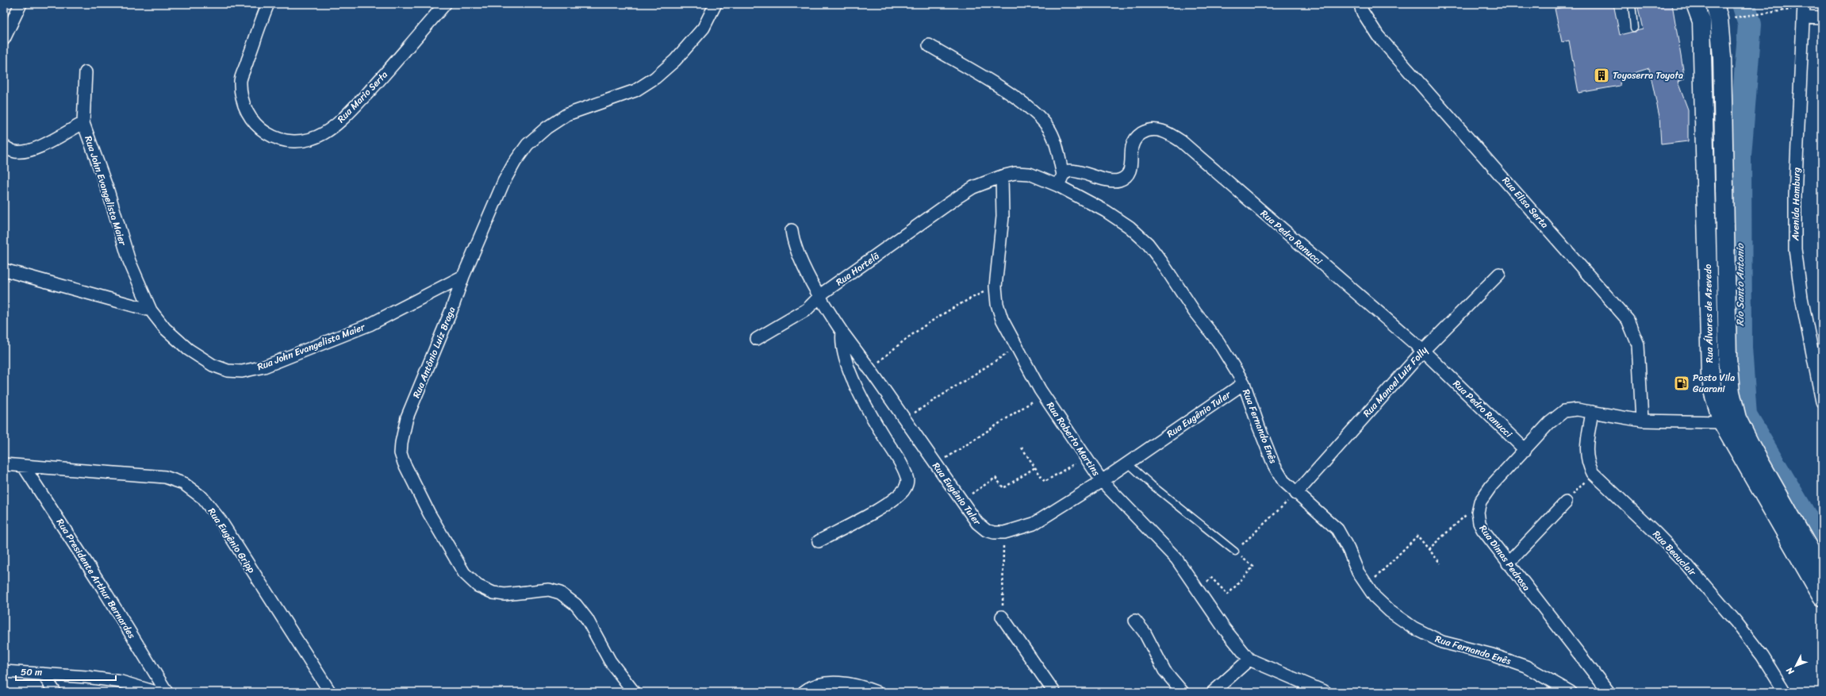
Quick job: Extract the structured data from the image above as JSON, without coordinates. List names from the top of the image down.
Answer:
{
  "streets": {
    "main road": ["Rua Álvares de Azevedo"],
    "street": [
      "Rua Mario Serta",
      "Rua John Evangelista Maier",
      "Rua Elisa Serta",
      "Avenida Hamburg",
      "Rua Pedro Ranucci",
      "Rua Hortelã",
      "Rua Antônio Luiz Braga",
      "Rua Manoel Luiz Folly",
      "Rua Eugênio Tuler",
      "Rua Fernando Enês",
      "Rua Roberto Martins",
      "Rua Eugênio Gripp",
      "Rua Beauclair",
      "Rua Dimas Pedrosa",
      "Rua Presidente Arthur Bernardes"
    ]
  },
  "crossings": [
    ["Rua John Evangelista Maier", "Rua Antônio Luiz Braga"],
    ["Rua Elisa Serta", "Rua Dimas Pedrosa"],
    ["Rua Pedro Ranucci", "Rua Manoel Luiz Folly"],
    ["Rua Pedro Ranucci", "Rua Fernando Enês"],
    ["Rua Pedro Ranucci", "Rua Dimas Pedrosa"],
    ["Rua Hortelã", "Rua Eugênio Tuler"],
    ["Rua Hortelã", "Rua Fernando Enês"],
    ["Rua Álvares de Azevedo", "Rua Dimas Pedrosa"],
    ["Rua Manoel Luiz Folly", "Rua Fernando Enês"],
    ["Rua Eugênio Tuler", "Rua Fernando Enês"],
    ["Rua Eugênio Tuler", "Rua Roberto Martins"],
    ["Rua Fernando Enês", "Rua Roberto Martins"],
    ["Rua Eugênio Gripp", "Rua Presidente Arthur Bernardes"],
    ["Rua Beauclair", "Rua Dimas Pedrosa"]
  ],
  "water": ["Rio Santo Antonio"],
  "places": {
    "building": ["Toyoserra Toyota"],
    "fuel station": ["Posto Vila Guarani"]
  },
  "scale_bar": "50 m",
  "north": "bottom left"
}
